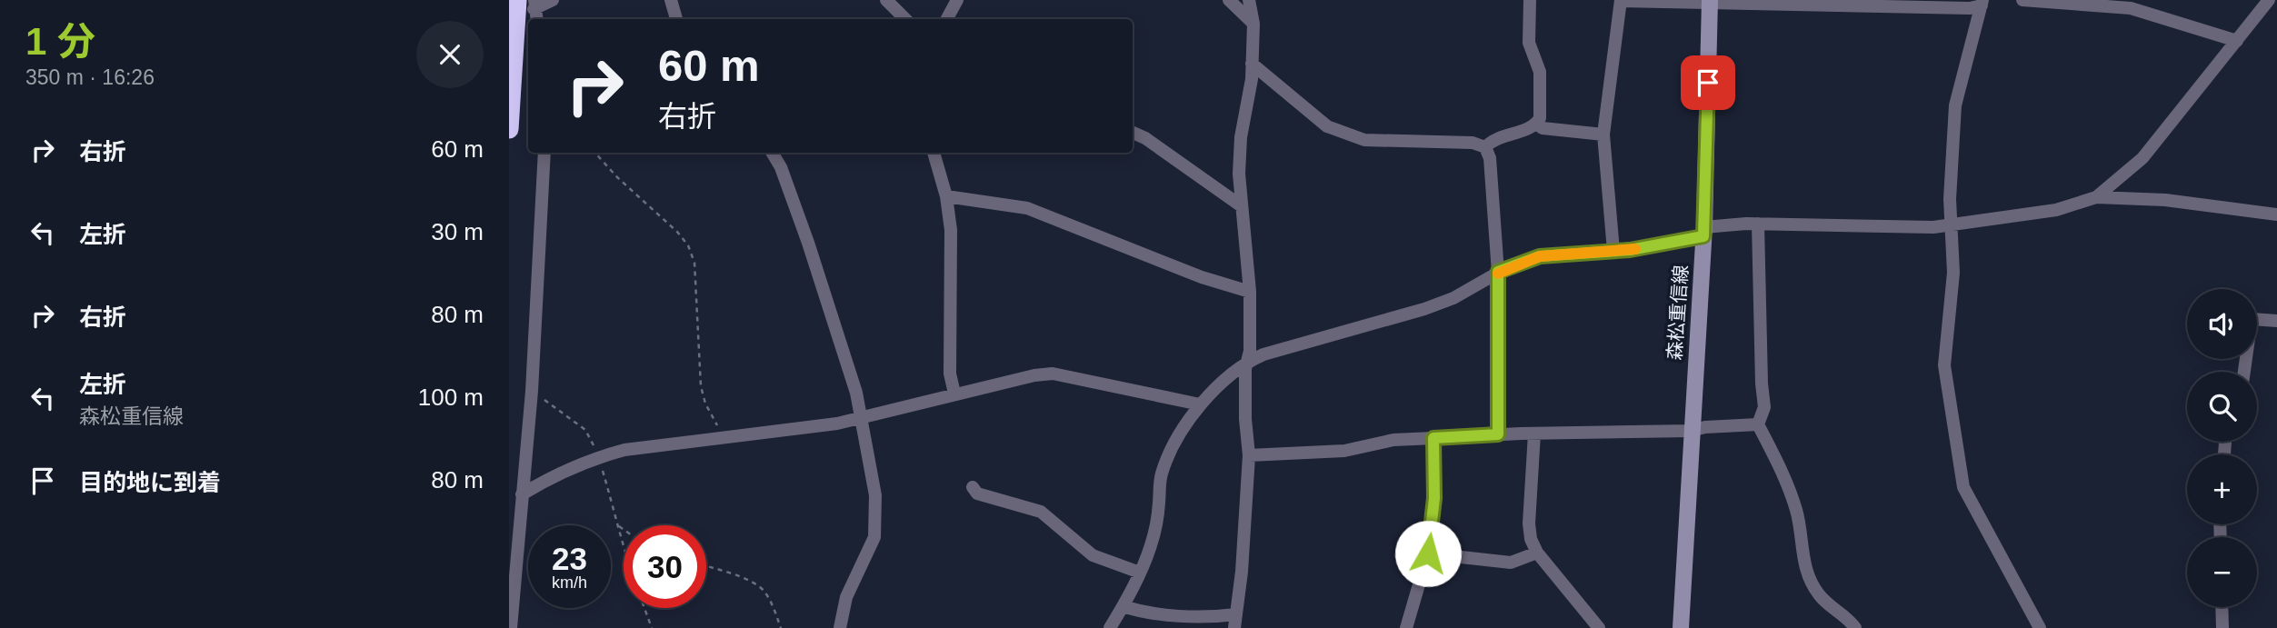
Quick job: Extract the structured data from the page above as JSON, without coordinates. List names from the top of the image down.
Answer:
{
  "streets": {
    "main road": ["森松重信線"]
  },
  "page": {
    "heading": ["1 分", "350 m · 16:26"],
    "turn": ["60 m", "右折"],
    "list": [
      {
        "name": "右折",
        "value": "60 m"
      },
      {
        "name": "左折",
        "value": "30 m"
      },
      {
        "name": "右折",
        "value": "80 m"
      },
      {
        "name": "左折",
        "note": "森松重信線",
        "value": "100 m"
      },
      {
        "name": "目的地に到着",
        "value": "80 m"
      }
    ],
    "map_buttons": ["+", "−"],
    "speed": "23 km/h",
    "limit": "30"
  }
}
